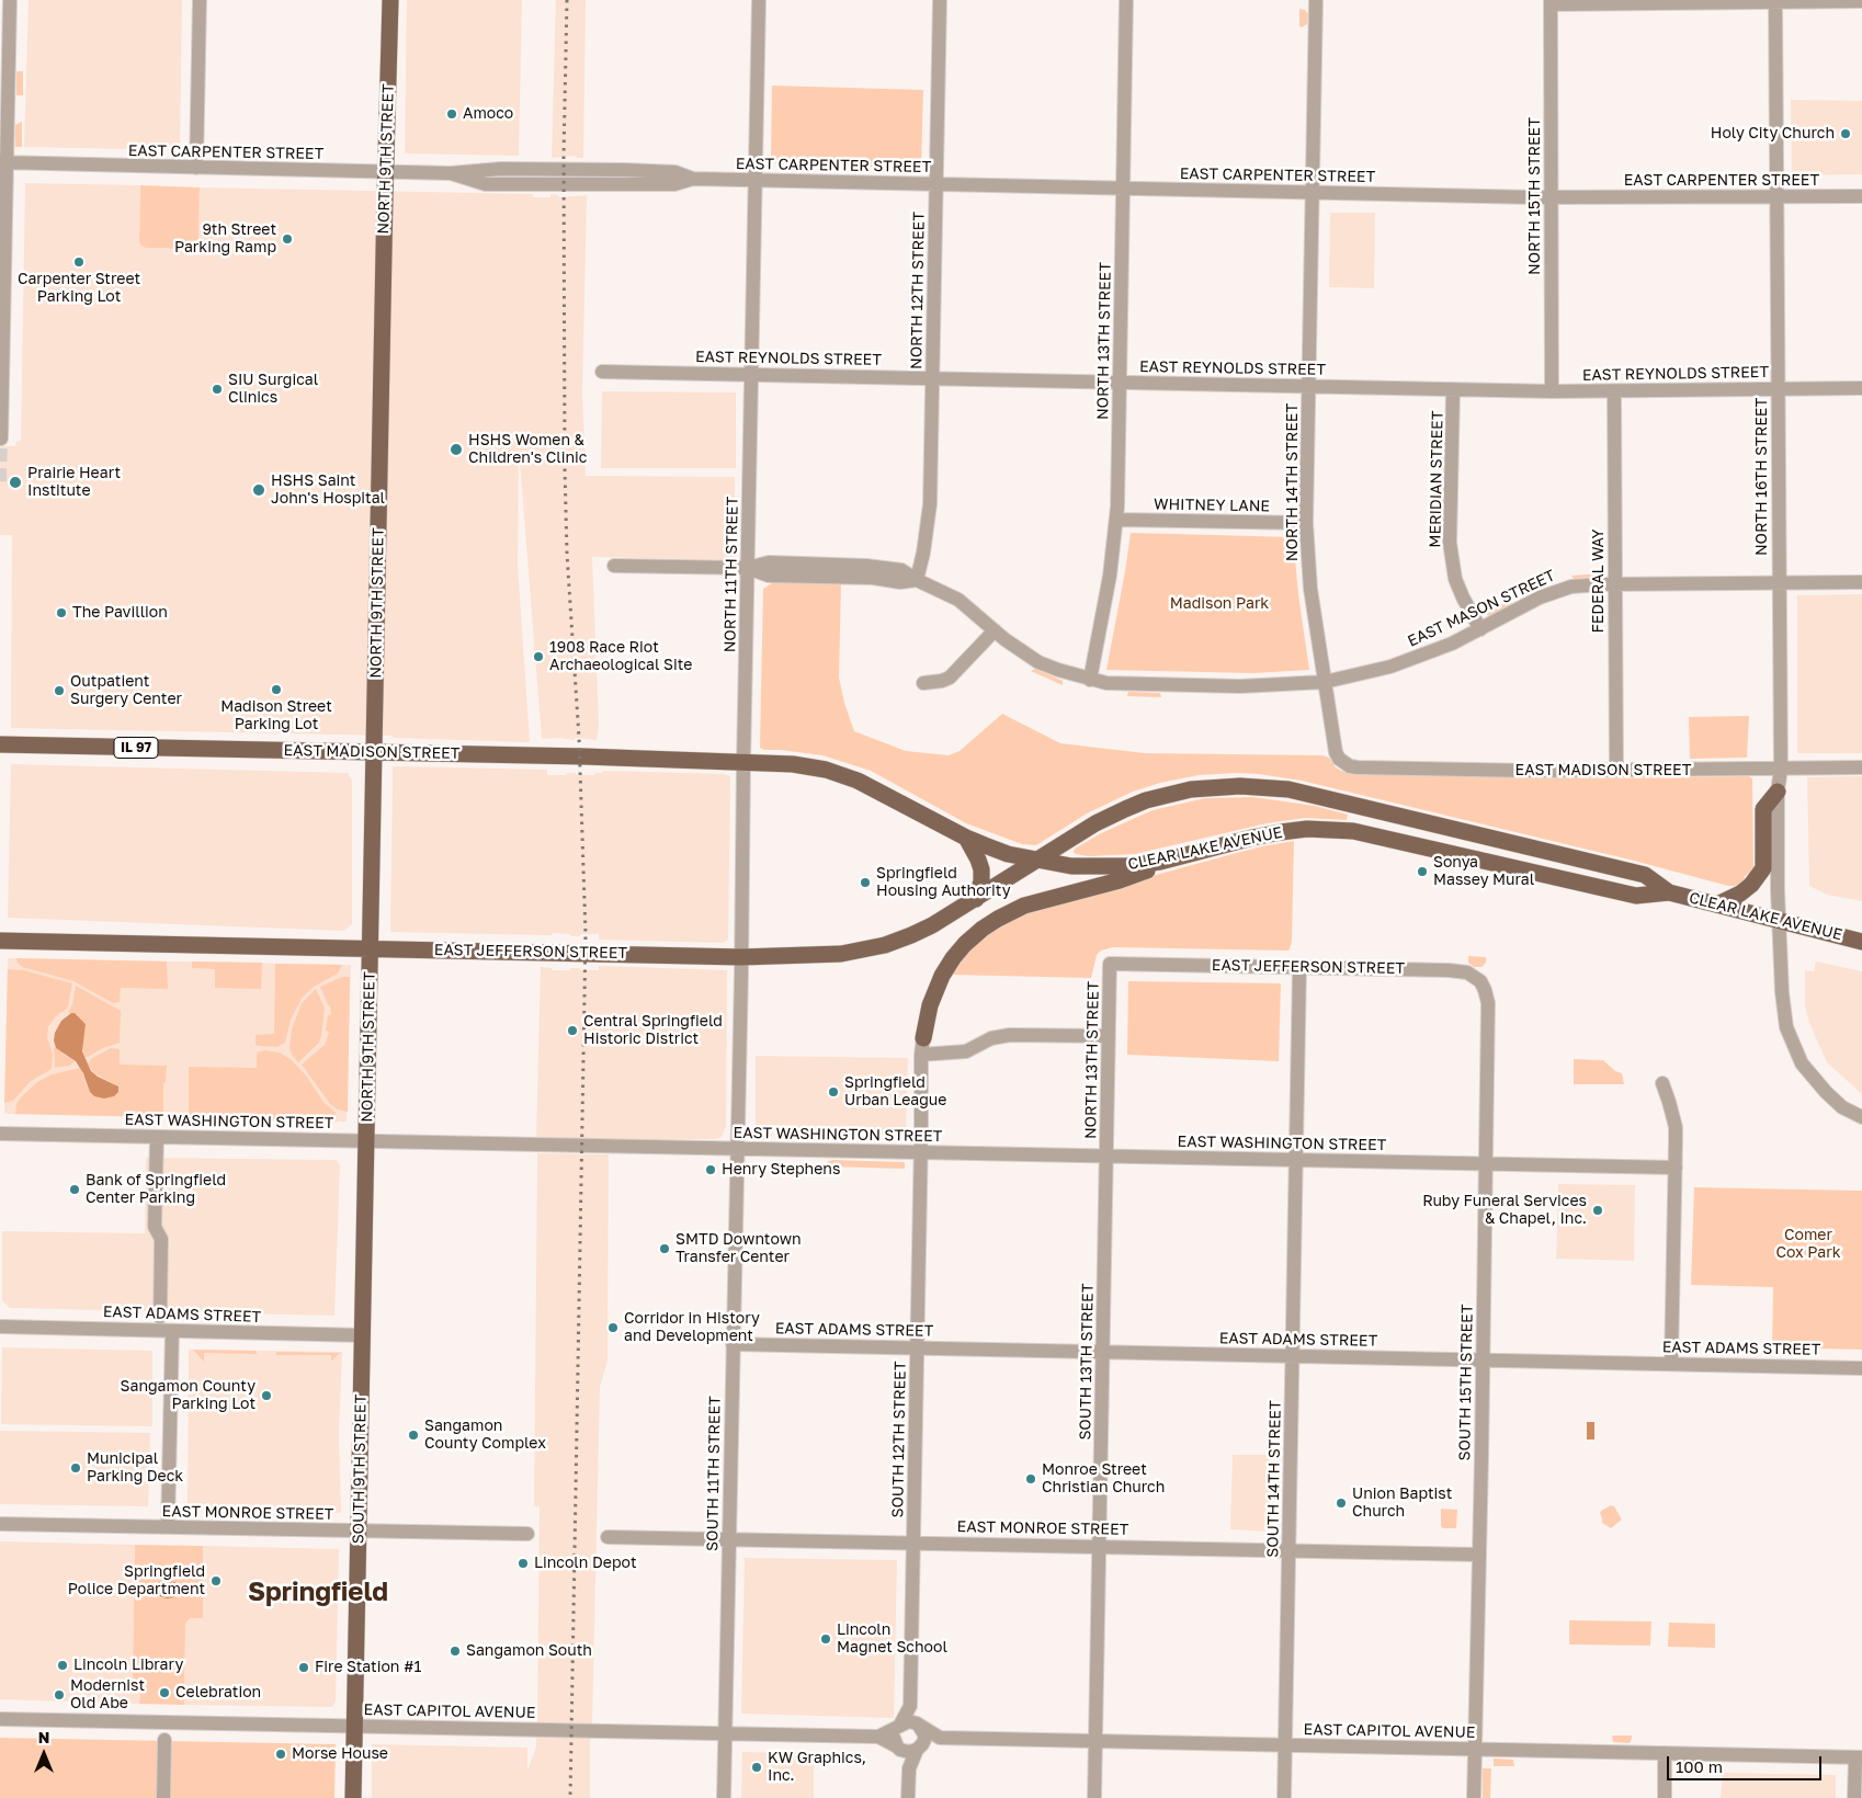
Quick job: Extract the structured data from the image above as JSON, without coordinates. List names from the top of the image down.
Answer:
{
  "streets": {
    "main road": [
      "NORTH 9TH STREET",
      "IL 97",
      "EAST MADISON STREET",
      "CLEAR LAKE AVENUE",
      "EAST JEFFERSON STREET",
      "SOUTH 9TH STREET"
    ],
    "street": [
      "EAST CARPENTER STREET",
      "NORTH 15TH STREET",
      "NORTH 12TH STREET",
      "NORTH 13TH STREET",
      "EAST REYNOLDS STREET",
      "NORTH 16TH STREET",
      "MERIDIAN STREET",
      "NORTH 14TH STREET",
      "WHITNEY LANE",
      "NORTH 11TH STREET",
      "FEDERAL WAY",
      "EAST MASON STREET",
      "EAST WASHINGTON STREET",
      "EAST ADAMS STREET",
      "SOUTH 13TH STREET",
      "SOUTH 15TH STREET",
      "SOUTH 12TH STREET",
      "SOUTH 11TH STREET",
      "SOUTH 14TH STREET",
      "EAST MONROE STREET",
      "EAST CAPITOL AVENUE"
    ]
  },
  "crossings": [
    ["EAST CARPENTER STREET", "NORTH 9TH STREET"],
    ["EAST CARPENTER STREET", "NORTH 15TH STREET"],
    ["EAST CARPENTER STREET", "NORTH 12TH STREET"],
    ["EAST CARPENTER STREET", "NORTH 13TH STREET"],
    ["EAST CARPENTER STREET", "NORTH 16TH STREET"],
    ["EAST CARPENTER STREET", "NORTH 14TH STREET"],
    ["EAST CARPENTER STREET", "NORTH 11TH STREET"],
    ["NORTH 9TH STREET", "EAST MADISON STREET"],
    ["NORTH 9TH STREET", "EAST JEFFERSON STREET"],
    ["NORTH 9TH STREET", "EAST WASHINGTON STREET"],
    ["NORTH 9TH STREET", "SOUTH 9TH STREET"],
    ["NORTH 15TH STREET", "EAST REYNOLDS STREET"],
    ["NORTH 12TH STREET", "EAST REYNOLDS STREET"],
    ["NORTH 12TH STREET", "EAST MASON STREET"],
    ["NORTH 13TH STREET", "EAST REYNOLDS STREET"],
    ["NORTH 13TH STREET", "WHITNEY LANE"],
    ["NORTH 13TH STREET", "EAST MASON STREET"],
    ["NORTH 13TH STREET", "EAST JEFFERSON STREET"],
    ["NORTH 13TH STREET", "EAST WASHINGTON STREET"],
    ["NORTH 13TH STREET", "SOUTH 13TH STREET"],
    ["EAST REYNOLDS STREET", "NORTH 16TH STREET"],
    ["EAST REYNOLDS STREET", "MERIDIAN STREET"],
    ["EAST REYNOLDS STREET", "NORTH 14TH STREET"],
    ["EAST REYNOLDS STREET", "NORTH 11TH STREET"],
    ["EAST REYNOLDS STREET", "FEDERAL WAY"],
    ["NORTH 16TH STREET", "EAST MASON STREET"],
    ["NORTH 16TH STREET", "EAST MADISON STREET"],
    ["NORTH 16TH STREET", "CLEAR LAKE AVENUE"],
    ["MERIDIAN STREET", "EAST MASON STREET"],
    ["NORTH 14TH STREET", "WHITNEY LANE"],
    ["NORTH 14TH STREET", "EAST MASON STREET"],
    ["NORTH 14TH STREET", "EAST MADISON STREET"],
    ["NORTH 11TH STREET", "EAST MASON STREET"],
    ["NORTH 11TH STREET", "EAST MADISON STREET"],
    ["NORTH 11TH STREET", "EAST JEFFERSON STREET"],
    ["NORTH 11TH STREET", "EAST WASHINGTON STREET"],
    ["NORTH 11TH STREET", "SOUTH 11TH STREET"],
    ["FEDERAL WAY", "EAST MASON STREET"],
    ["FEDERAL WAY", "EAST MADISON STREET"],
    ["EAST MADISON STREET", "CLEAR LAKE AVENUE"],
    ["EAST MADISON STREET", "EAST JEFFERSON STREET"],
    ["CLEAR LAKE AVENUE", "EAST JEFFERSON STREET"],
    ["EAST JEFFERSON STREET", "EAST WASHINGTON STREET"],
    ["EAST JEFFERSON STREET", "SOUTH 15TH STREET"],
    ["EAST WASHINGTON STREET", "SOUTH 13TH STREET"],
    ["EAST WASHINGTON STREET", "SOUTH 15TH STREET"],
    ["EAST WASHINGTON STREET", "SOUTH 12TH STREET"],
    ["EAST WASHINGTON STREET", "SOUTH 9TH STREET"],
    ["EAST WASHINGTON STREET", "SOUTH 11TH STREET"],
    ["EAST WASHINGTON STREET", "SOUTH 14TH STREET"],
    ["EAST ADAMS STREET", "SOUTH 13TH STREET"],
    ["EAST ADAMS STREET", "SOUTH 15TH STREET"],
    ["EAST ADAMS STREET", "SOUTH 12TH STREET"],
    ["EAST ADAMS STREET", "SOUTH 9TH STREET"],
    ["EAST ADAMS STREET", "SOUTH 11TH STREET"],
    ["EAST ADAMS STREET", "SOUTH 14TH STREET"],
    ["SOUTH 13TH STREET", "EAST MONROE STREET"],
    ["SOUTH 13TH STREET", "EAST CAPITOL AVENUE"],
    ["SOUTH 15TH STREET", "EAST MONROE STREET"],
    ["SOUTH 15TH STREET", "EAST CAPITOL AVENUE"],
    ["SOUTH 12TH STREET", "EAST MONROE STREET"],
    ["SOUTH 12TH STREET", "EAST CAPITOL AVENUE"],
    ["SOUTH 9TH STREET", "EAST MONROE STREET"],
    ["SOUTH 9TH STREET", "EAST CAPITOL AVENUE"],
    ["SOUTH 11TH STREET", "EAST MONROE STREET"],
    ["SOUTH 11TH STREET", "EAST CAPITOL AVENUE"],
    ["SOUTH 14TH STREET", "EAST MONROE STREET"],
    ["SOUTH 14TH STREET", "EAST CAPITOL AVENUE"]
  ],
  "districts": ["Springfield"],
  "parks": ["Madison Park", "Comer Cox Park"],
  "places": [
    "Amoco",
    "Holy City Church",
    "9th Street Parking Ramp",
    "Carpenter Street Parking Lot",
    "SIU Surgical Clinics",
    "HSHS Women & Children's Clinic",
    "Prairie Heart Institute",
    "HSHS Saint John's Hospital",
    "The Pavillion",
    "1908 Race Riot Archaeological Site",
    "Madison Street Parking Lot",
    "Outpatient Surgery Center",
    "Sonya Massey Mural",
    "Springfield Housing Authority",
    "Central Springfield Historic District",
    "Springfield Urban League",
    "Henry Stephens",
    "Bank of Springfield Center Parking",
    "Ruby Funeral Services & Chapel, Inc.",
    "SMTD Downtown Transfer Center",
    "Corridor in History and Development",
    "Sangamon County Parking Lot",
    "Sangamon County Complex",
    "Municipal Parking Deck",
    "Monroe Street Christian Church",
    "Union Baptist Church",
    "Lincoln Depot",
    "Springfield Police Department",
    "Lincoln Magnet School",
    "Sangamon South",
    "Lincoln Library",
    "Fire Station #1",
    "Celebration",
    "Modernist Old Abe",
    "Morse House",
    "KW Graphics, Inc."
  ],
  "scale_bar": "100 m",
  "north": "top"
}
